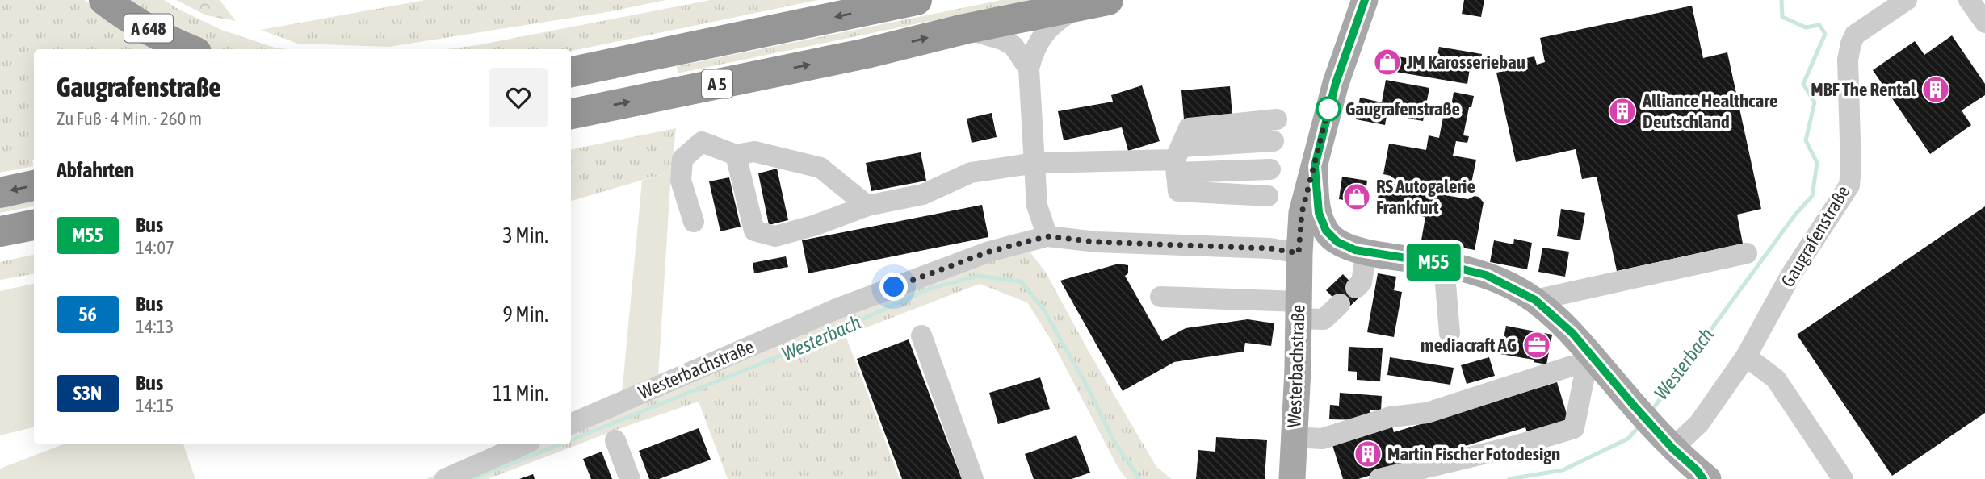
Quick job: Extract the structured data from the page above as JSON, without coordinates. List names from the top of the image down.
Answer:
{
  "streets": {
    "highway": ["A 648", "A 5"],
    "main road": ["Westerbachstraße"],
    "street": ["Gaugrafenstraße"]
  },
  "water": ["Westerbach"],
  "places": {
    "shop": ["JM Karosseriebau", "RS Autogalerie Frankfurt"],
    "building": ["MBF The Rental", "Alliance Healthcare Deutschland", "Martin Fischer Fotodesign"],
    "other": ["Gaugrafenstraße"],
    "office": ["mediacraft AG"]
  },
  "lines": ["bus line M55"],
  "page": {
    "on_map": "M55",
    "heading": [
      ["Gaugrafenstraße", "Zu Fuß · 4 Min. · 260 m"],
      "Abfahrten"
    ],
    "list": [
      {
        "mark": "M55",
        "name": "Bus",
        "note": "14:07",
        "value": "3 Min."
      },
      {
        "mark": "56",
        "name": "Bus",
        "note": "14:13",
        "value": "9 Min."
      },
      {
        "mark": "S3N",
        "name": "Bus",
        "note": "14:15",
        "value": "11 Min."
      }
    ]
  }
}
